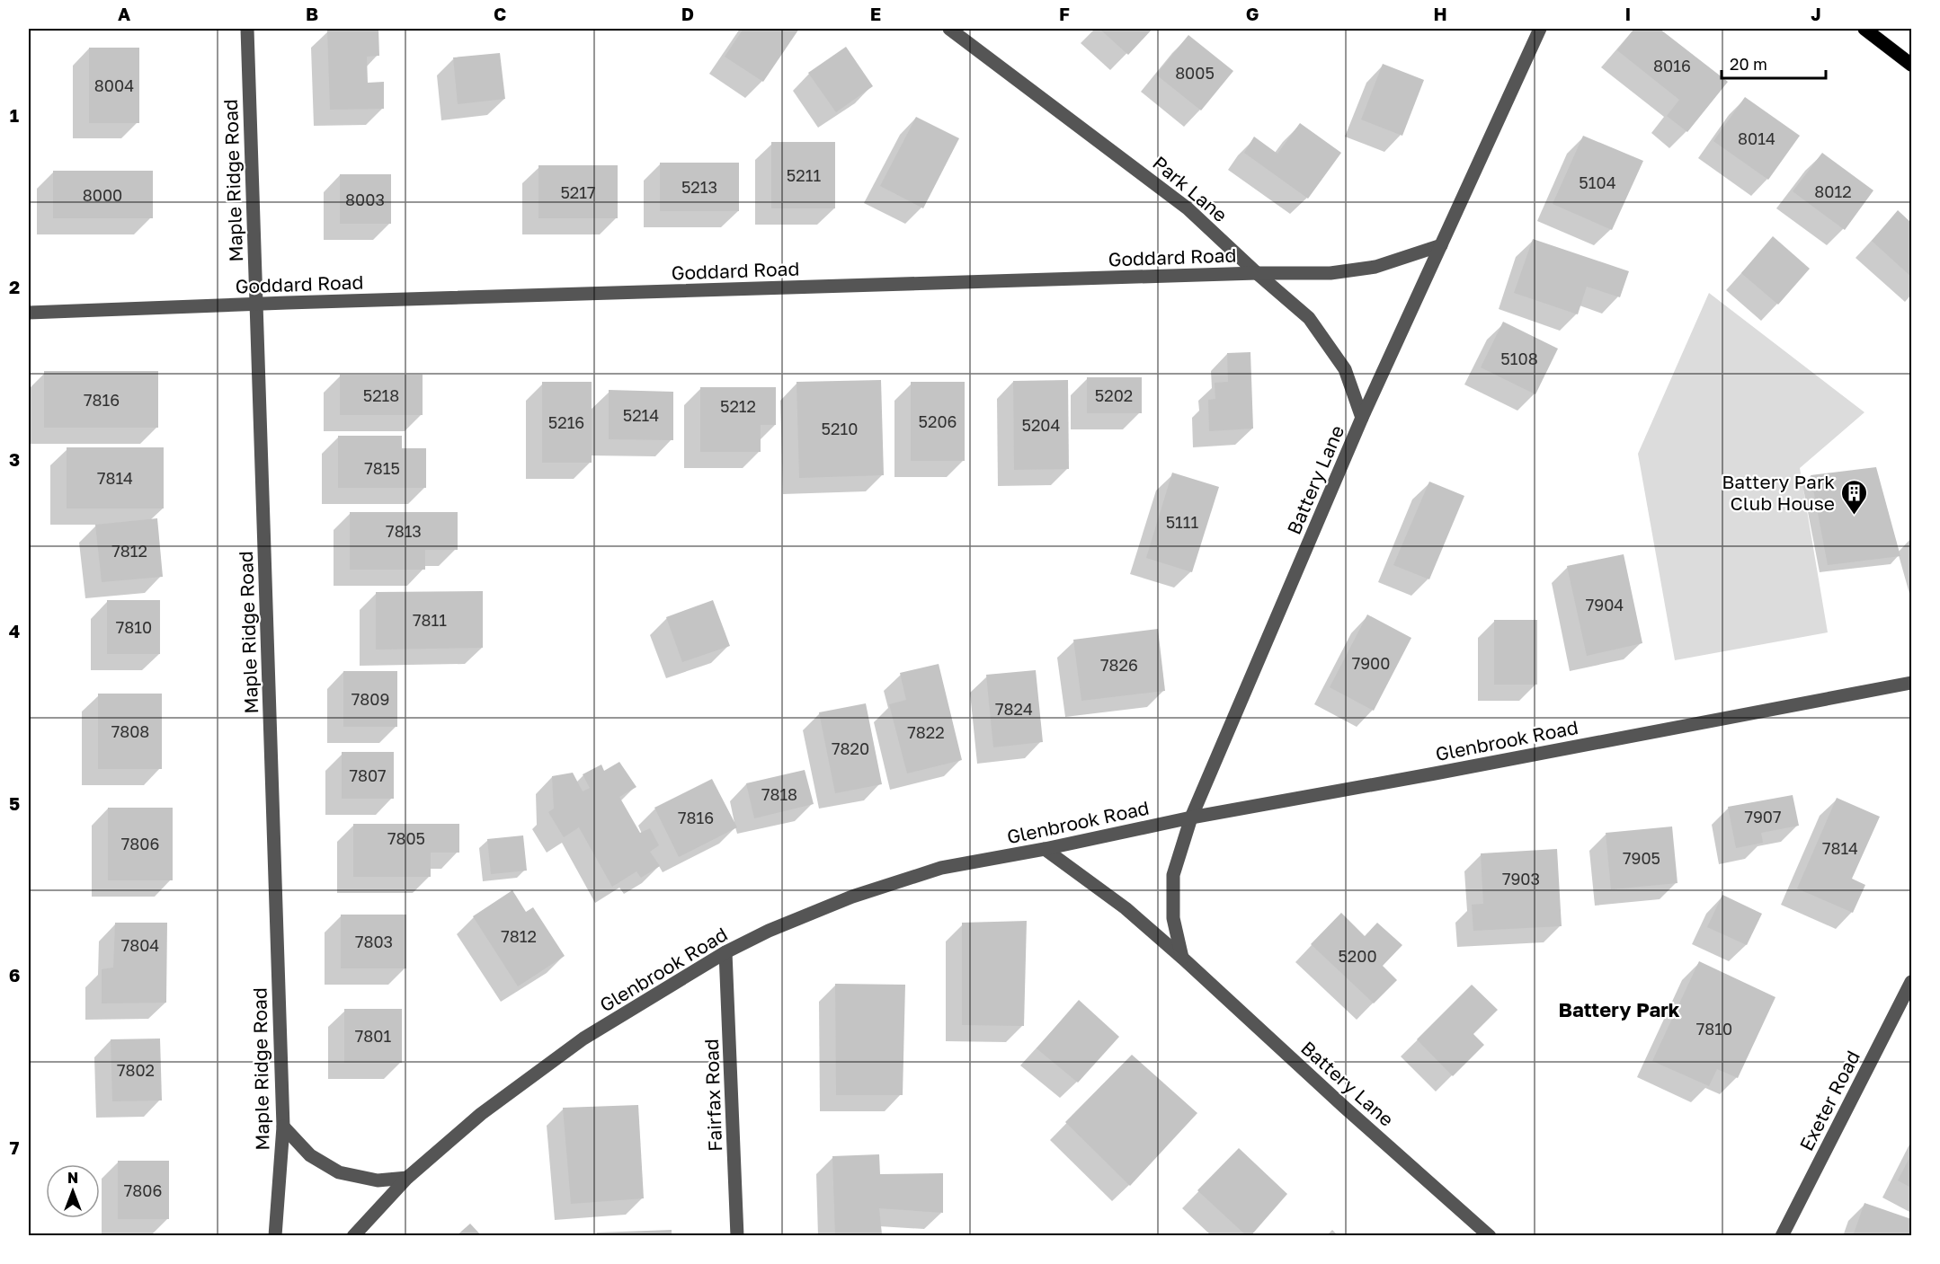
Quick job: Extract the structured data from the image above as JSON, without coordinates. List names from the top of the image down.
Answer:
{
  "streets": {
    "street": [
      "Maple Ridge Road",
      "Park Lane",
      "Goddard Road",
      "Battery Lane",
      "Glenbrook Road",
      "Fairfax Road",
      "Exeter Road"
    ]
  },
  "crossings": [
    ["Maple Ridge Road", "Goddard Road"],
    ["Park Lane", "Goddard Road"],
    ["Park Lane", "Battery Lane"],
    ["Goddard Road", "Battery Lane"],
    ["Battery Lane", "Glenbrook Road"],
    ["Glenbrook Road", "Fairfax Road"]
  ],
  "districts": ["Battery Park"],
  "places": {
    "building": ["Battery Park Club House"]
  },
  "house_numbers": [
    "8016",
    "8005",
    "8004",
    "8014",
    "5211",
    "5104",
    "5213",
    "8012",
    "5217",
    "8000",
    "8003",
    "5108",
    "5218",
    "5202",
    "7816",
    "5212",
    "5214",
    "5206",
    "5216",
    "5204",
    "5210",
    "7815",
    "7814",
    "5111",
    "7813",
    "7812",
    "7904",
    "7811",
    "7810",
    "7900",
    "7826",
    "7809",
    "7824",
    "7808",
    "7822",
    "7820",
    "7807",
    "7818",
    "7907",
    "7816",
    "7805",
    "7806",
    "7814",
    "7905",
    "7903",
    "7812",
    "7803",
    "7804",
    "5200",
    "7810",
    "7801",
    "7802",
    "7806"
  ],
  "scale_bar": "20 m",
  "north": "top",
  "grid": {
    "columns": [
      "A",
      "B",
      "C",
      "D",
      "E",
      "F",
      "G",
      "H",
      "I",
      "J"
    ],
    "rows": [
      "1",
      "2",
      "3",
      "4",
      "5",
      "6",
      "7"
    ]
  }
}
